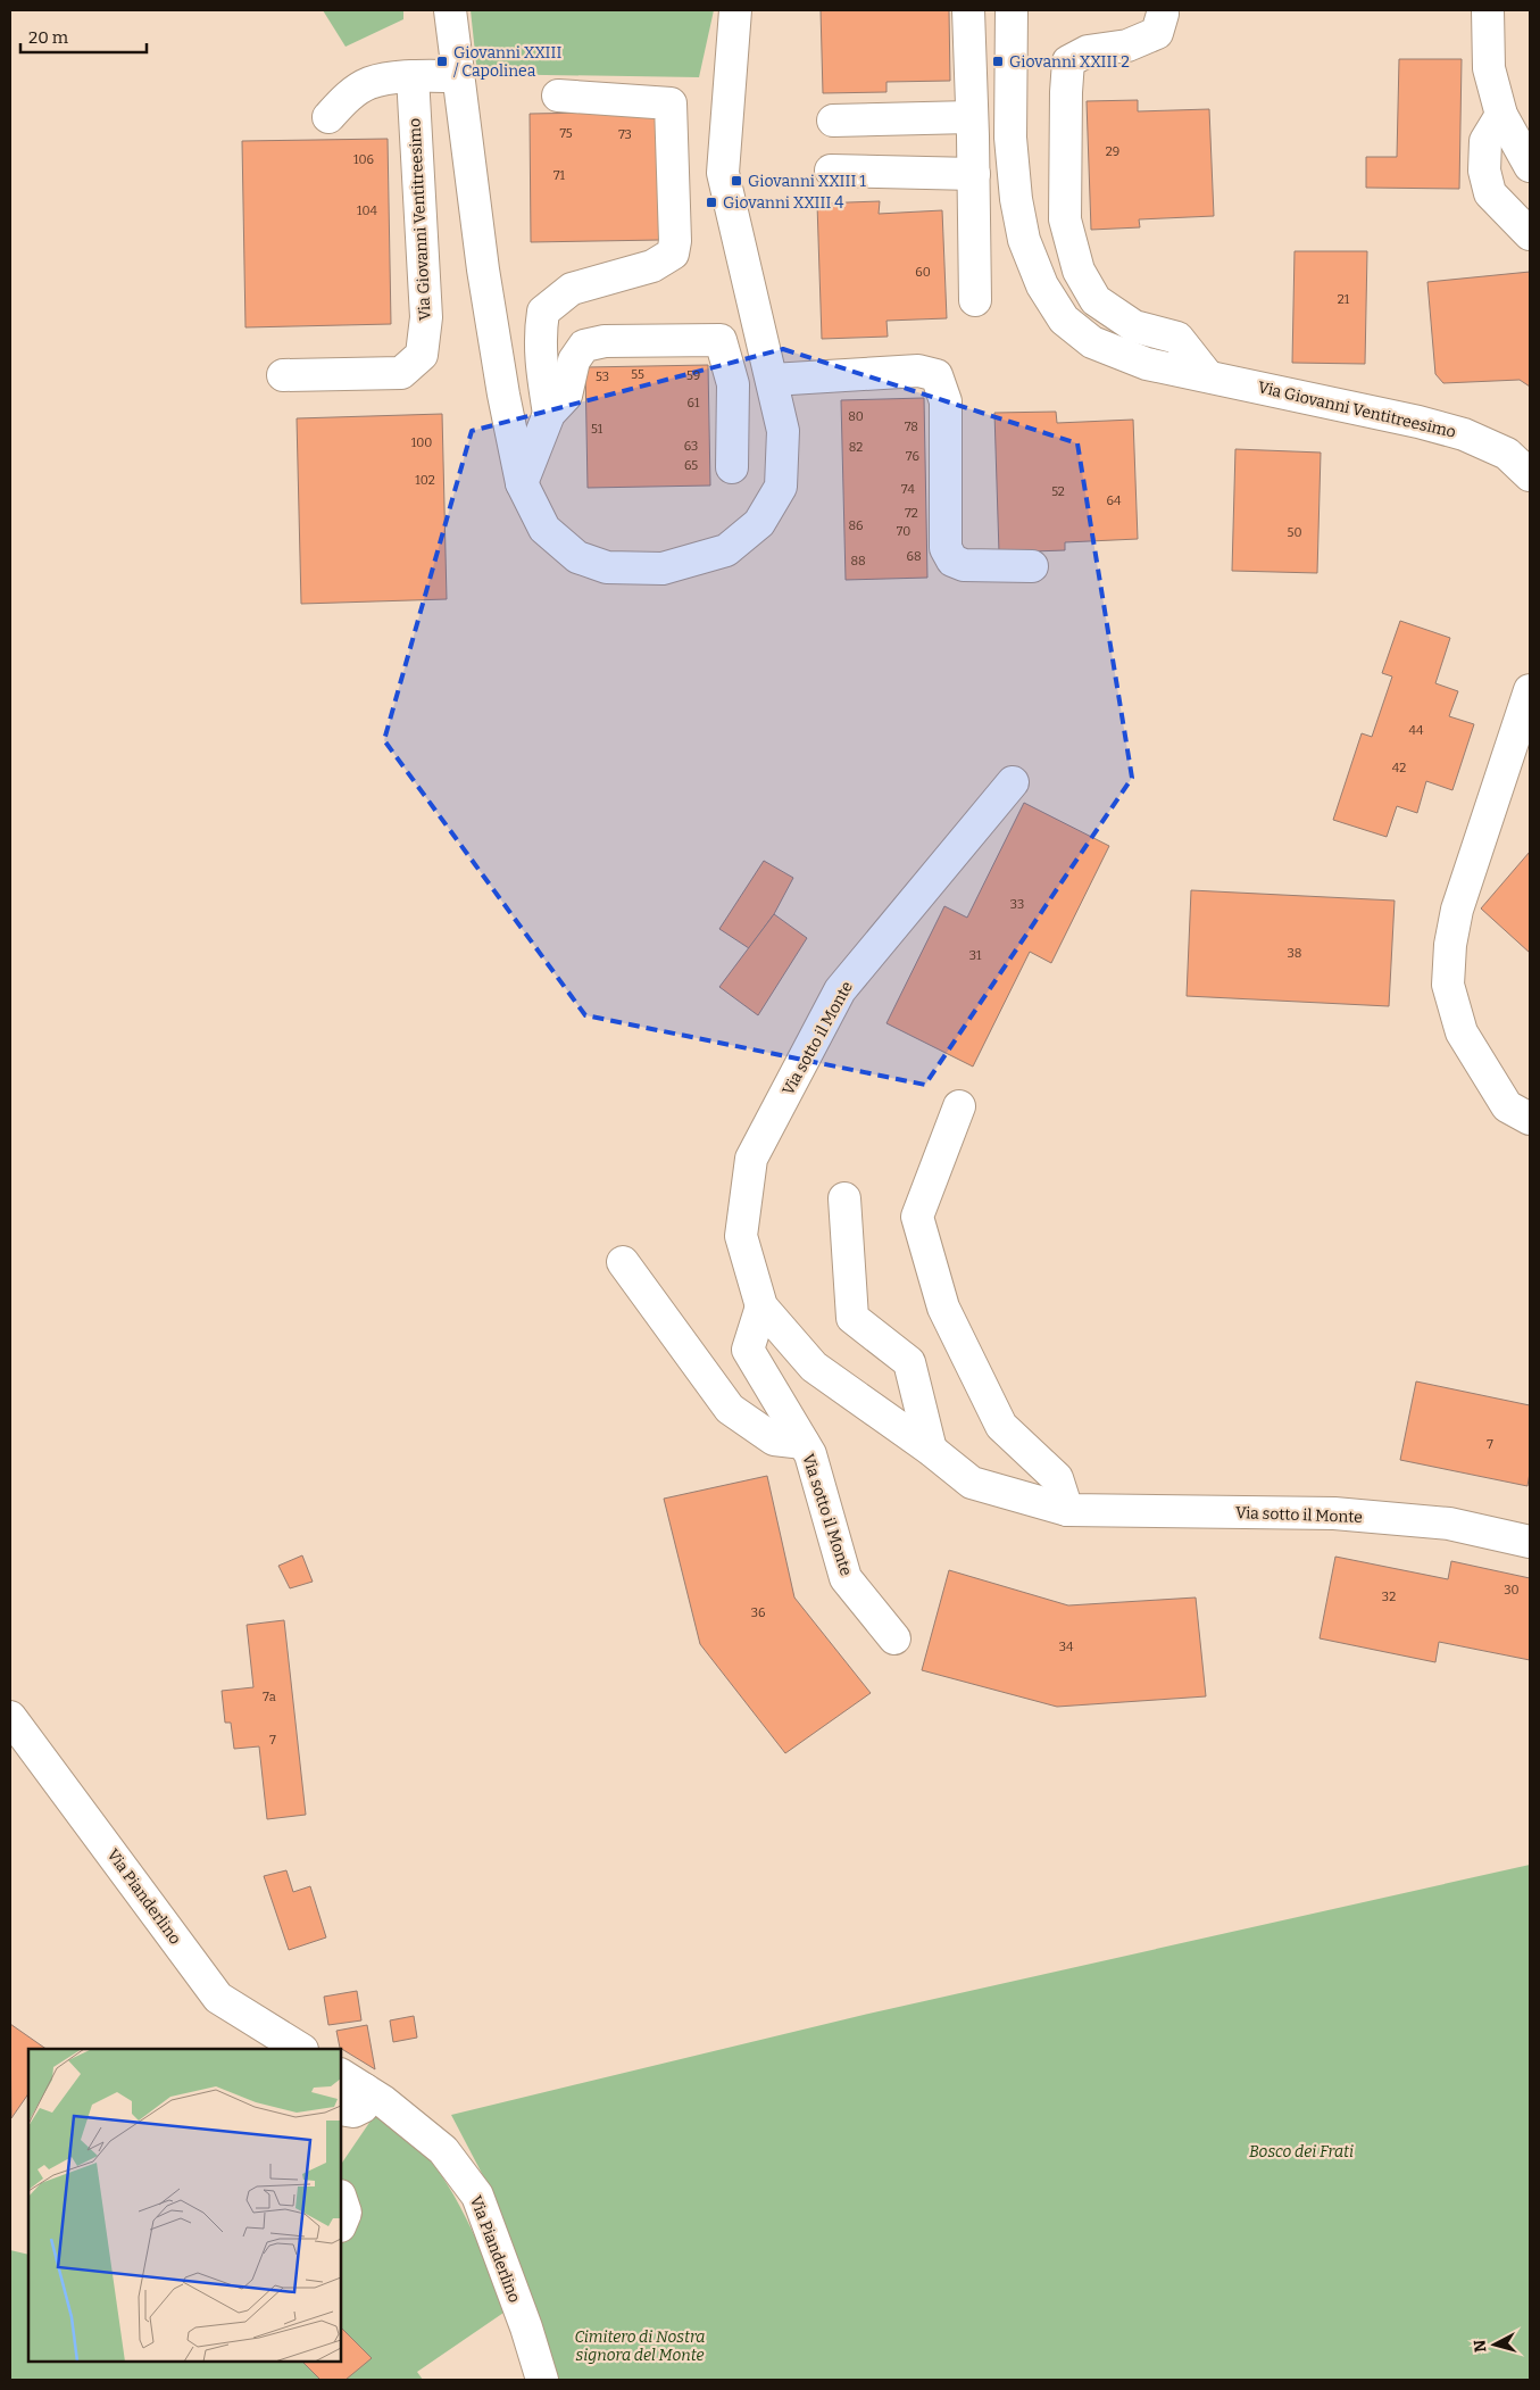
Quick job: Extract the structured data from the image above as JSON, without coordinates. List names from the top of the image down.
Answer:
{
  "streets": {
    "street": ["Via Giovanni Ventitreesimo", "Via sotto il Monte", "Via Pianderlino"]
  },
  "parks": ["Bosco dei Frati", "Cimitero di Nostra signora del Monte"],
  "places": {
    "transit": [
      "Giovanni XXIII / Capolinea",
      "Giovanni XXIII 2",
      "Giovanni XXIII 1",
      "Giovanni XXIII 4"
    ]
  },
  "house_numbers": [
    "75",
    "73",
    "29",
    "106",
    "71",
    "104",
    "60",
    "21",
    "55",
    "59",
    "53",
    "61",
    "80",
    "78",
    "51",
    "100",
    "63",
    "82",
    "76",
    "65",
    "102",
    "74",
    "52",
    "64",
    "72",
    "86",
    "70",
    "50",
    "68",
    "88",
    "44",
    "42",
    "33",
    "38",
    "31",
    "7",
    "30",
    "32",
    "36",
    "34",
    "7a",
    "7"
  ],
  "scale_bar": "20 m",
  "north": "left"
}
